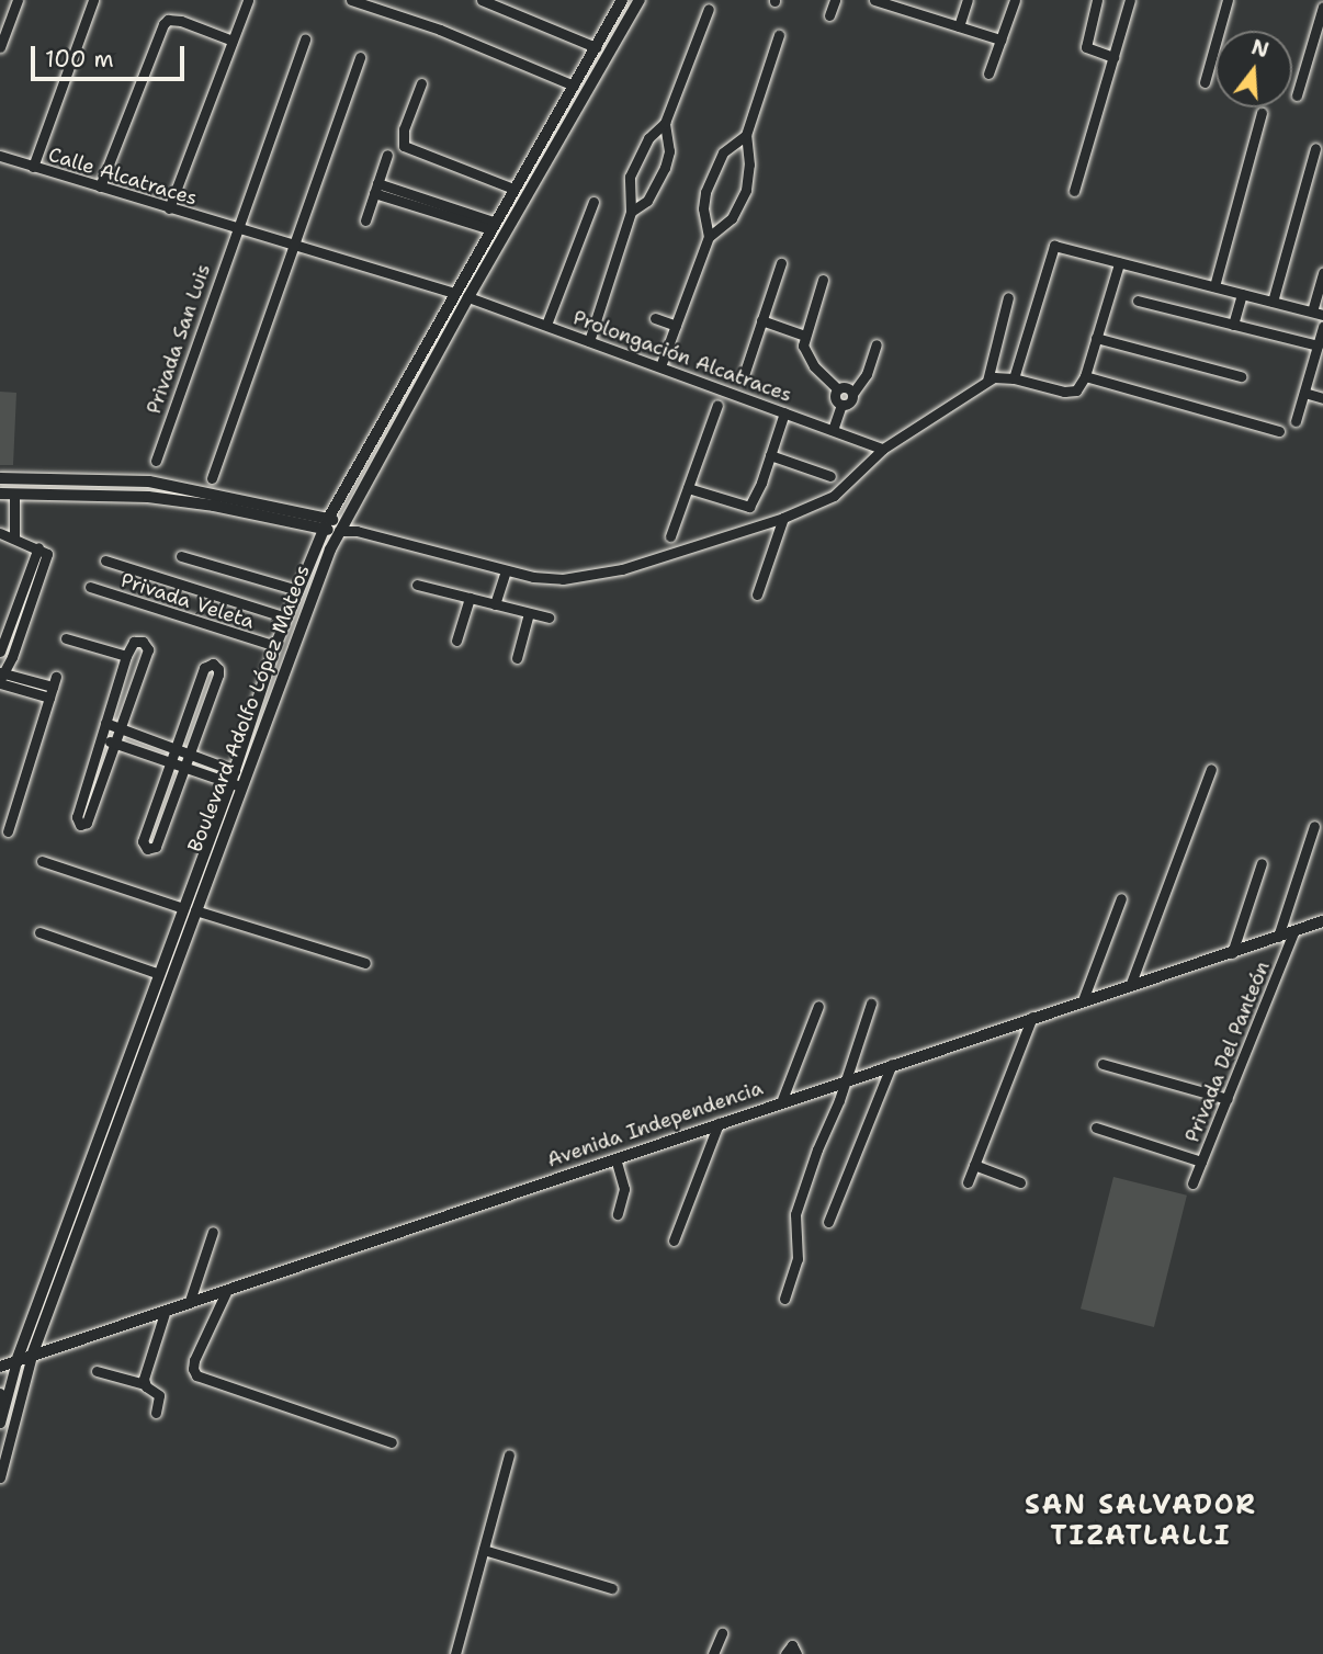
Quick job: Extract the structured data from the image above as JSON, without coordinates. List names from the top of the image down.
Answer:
{
  "streets": {
    "street": [
      "Calle Alcatraces",
      "Privada San Luis",
      "Prolongación Alcatraces",
      "Privada Veleta",
      "Boulevard Adolfo López Mateos",
      "Privada Del Panteón",
      "Avenida Independencia"
    ]
  },
  "crossings": [
    ["Calle Alcatraces", "Privada San Luis"],
    ["Calle Alcatraces", "Boulevard Adolfo López Mateos"],
    ["Prolongación Alcatraces", "Boulevard Adolfo López Mateos"],
    ["Privada Veleta", "Boulevard Adolfo López Mateos"],
    ["Boulevard Adolfo López Mateos", "Avenida Independencia"],
    ["Privada Del Panteón", "Avenida Independencia"]
  ],
  "districts": ["SAN SALVADOR TIZATLALLI"],
  "scale_bar": "100 m",
  "north": "top"
}
